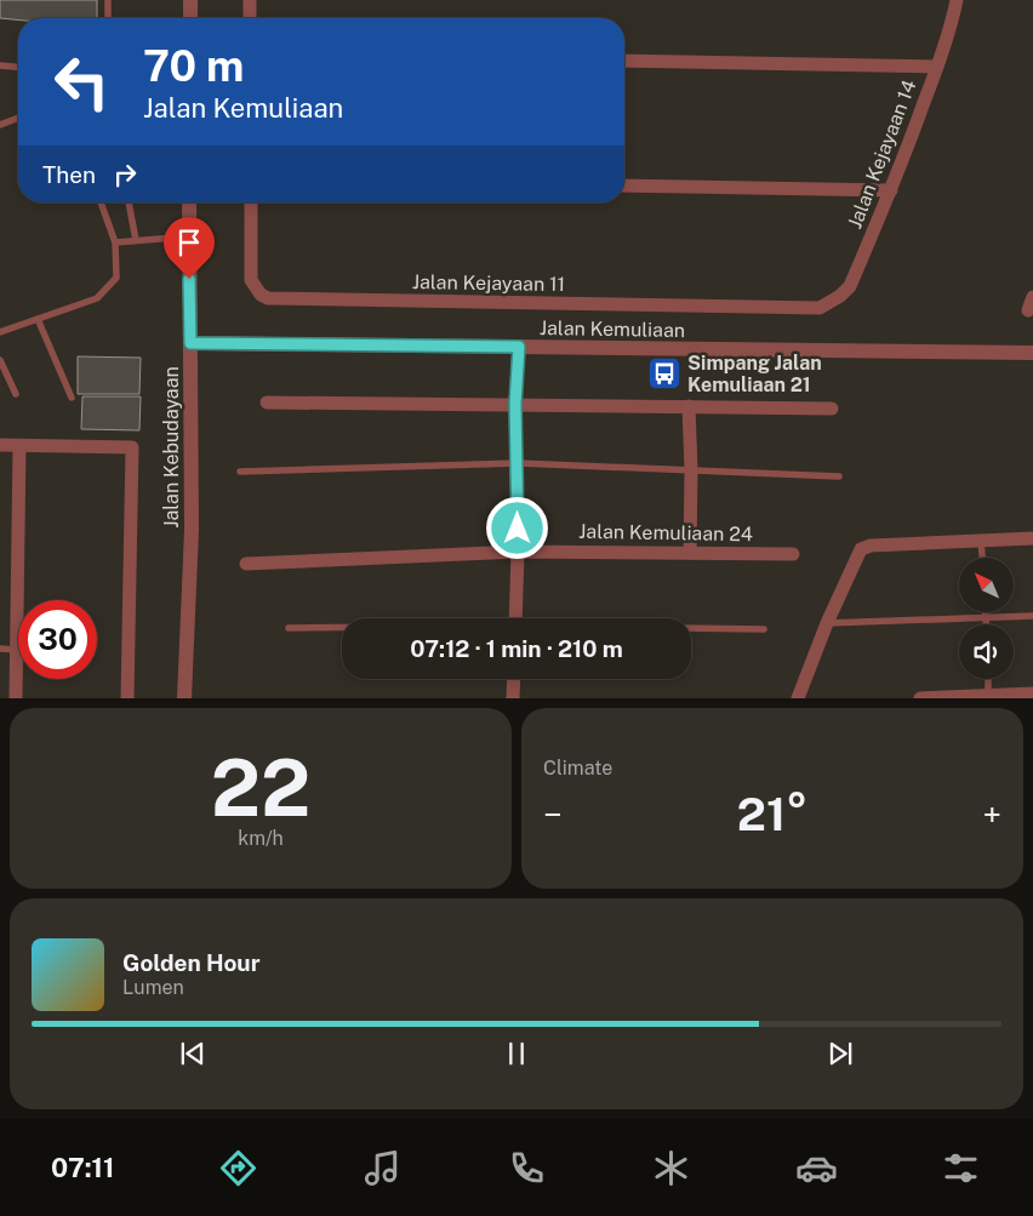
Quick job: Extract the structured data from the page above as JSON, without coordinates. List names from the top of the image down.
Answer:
{
  "streets": {
    "street": [
      "Jalan Kejayaan 14",
      "Jalan Kejayaan 11",
      "Jalan Kemuliaan",
      "Jalan Kebudayaan",
      "Jalan Kemuliaan 24"
    ]
  },
  "crossings": [
    ["Jalan Kejayaan 14", "Jalan Kejayaan 11"],
    ["Jalan Kemuliaan", "Jalan Kebudayaan"]
  ],
  "places": {
    "bus stop": ["Simpang Jalan Kemuliaan 21"]
  },
  "north": "top left",
  "page": {
    "turn": ["70 m", "Jalan Kemuliaan"],
    "then": "Then",
    "limit": "30",
    "trip": "07:12 · 1 min · 210 m",
    "tile": [
      ["22", "km/h"],
      "Climate"
    ],
    "heat": ["−", "21°", "+"],
    "song": ["Golden Hour", "Lumen"],
    "tabs": "07:11"
  }
}
